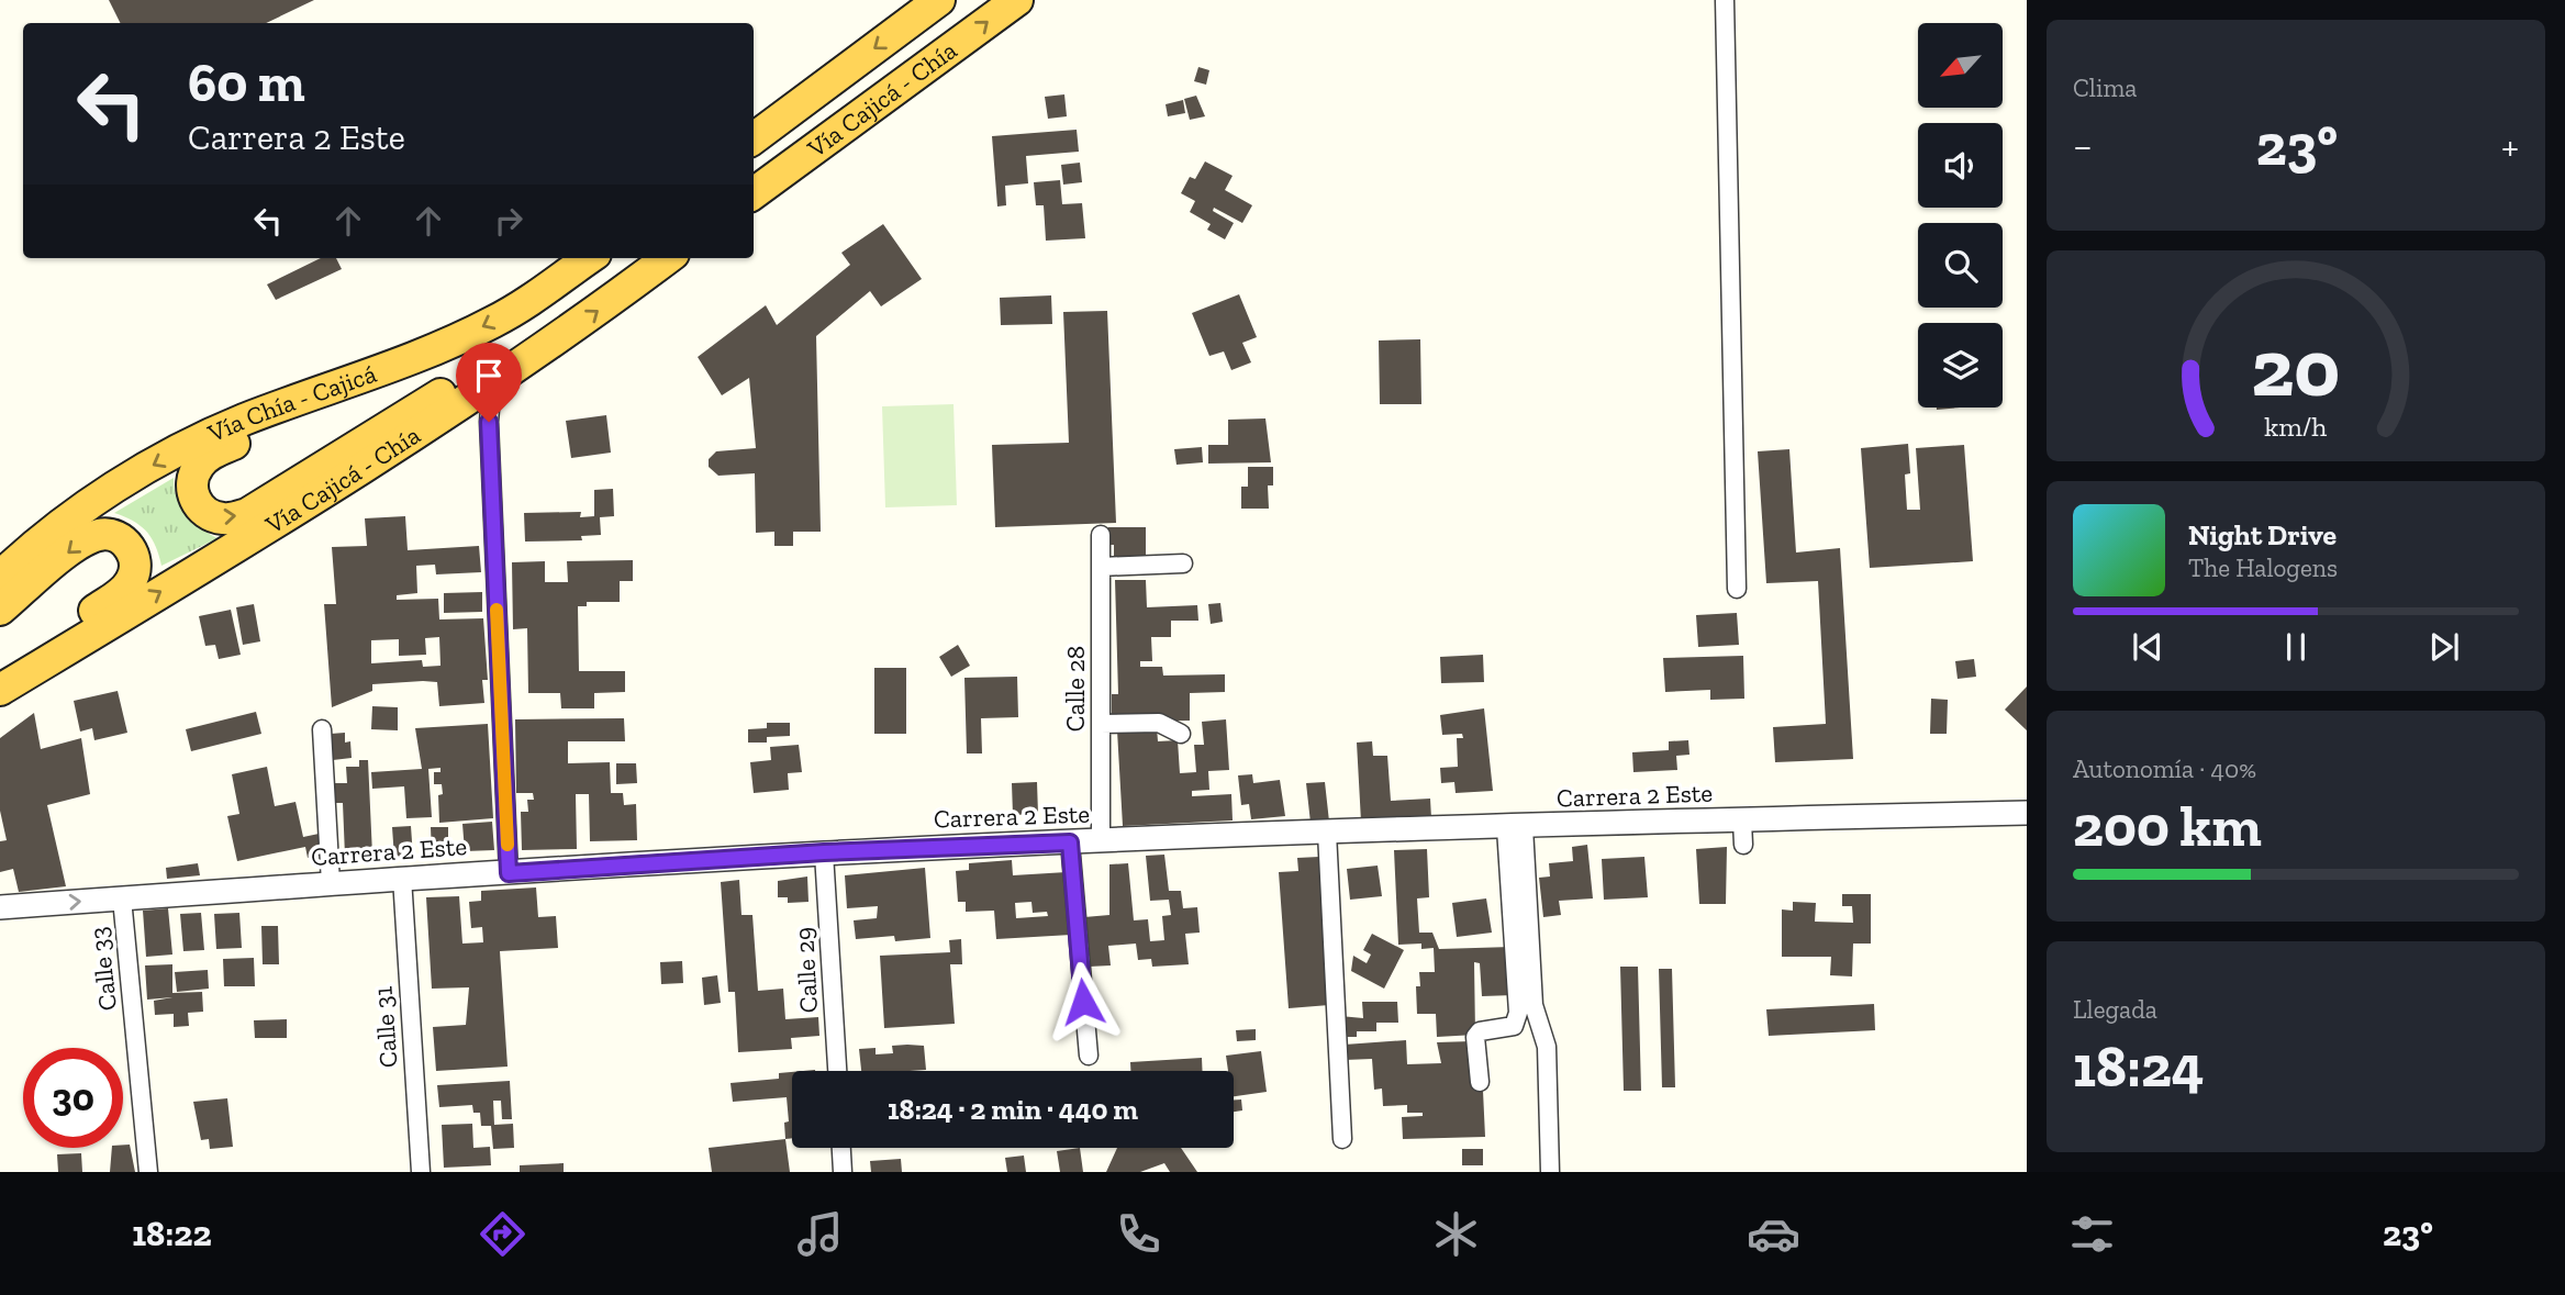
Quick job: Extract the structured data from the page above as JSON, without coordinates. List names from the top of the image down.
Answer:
{
  "streets": {
    "highway": ["Vía Cajicá - Chía", "Vía Chía - Cajicá"],
    "street": [
      "Calle 28",
      "Carrera 2 Este",
      "Calle 33",
      "Calle 29",
      "Calle 31"
    ]
  },
  "crossings": [
    ["Calle 28", "Carrera 2 Este"],
    ["Carrera 2 Este", "Calle 33"],
    ["Carrera 2 Este", "Calle 29"],
    ["Carrera 2 Este", "Calle 31"]
  ],
  "one_way": ["Vía Cajicá - Chía", "Vía Chía - Cajicá"],
  "north": "bottom left",
  "page": {
    "tile": [
      "Clima",
      ["Autonomía · 40%", "200 km"],
      ["Llegada", "18:24"]
    ],
    "turn": ["60 m", "Carrera 2 Este"],
    "heat": ["−", "23°", "+"],
    "song": ["Night Drive", "The Halogens"],
    "limit": "30",
    "trip": "18:24 · 2 min · 440 m",
    "tabs": ["18:22", "23°"],
    "gauge": ["20", "km/h"]
  }
}
